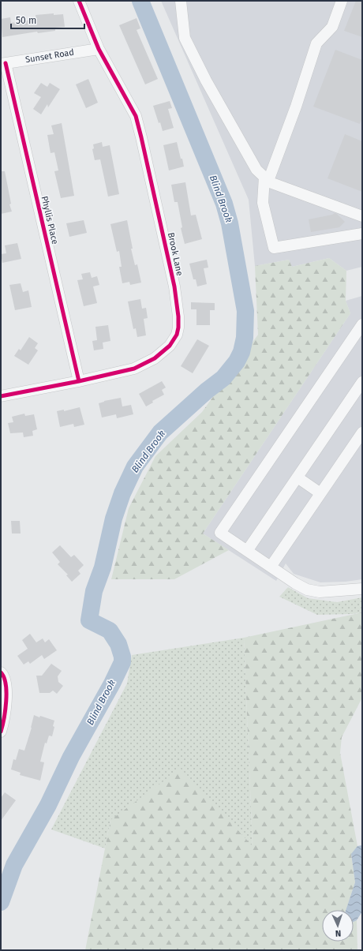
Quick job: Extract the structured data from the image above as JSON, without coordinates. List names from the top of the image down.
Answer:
{
  "streets": {
    "street": ["Sunset Road", "Phyllis Place", "Brook Lane"]
  },
  "crossings": [
    ["Sunset Road", "Phyllis Place"],
    ["Sunset Road", "Brook Lane"],
    ["Phyllis Place", "Brook Lane"]
  ],
  "water": ["Blind Brook"],
  "scale_bar": "50 m",
  "north": "bottom"
}
